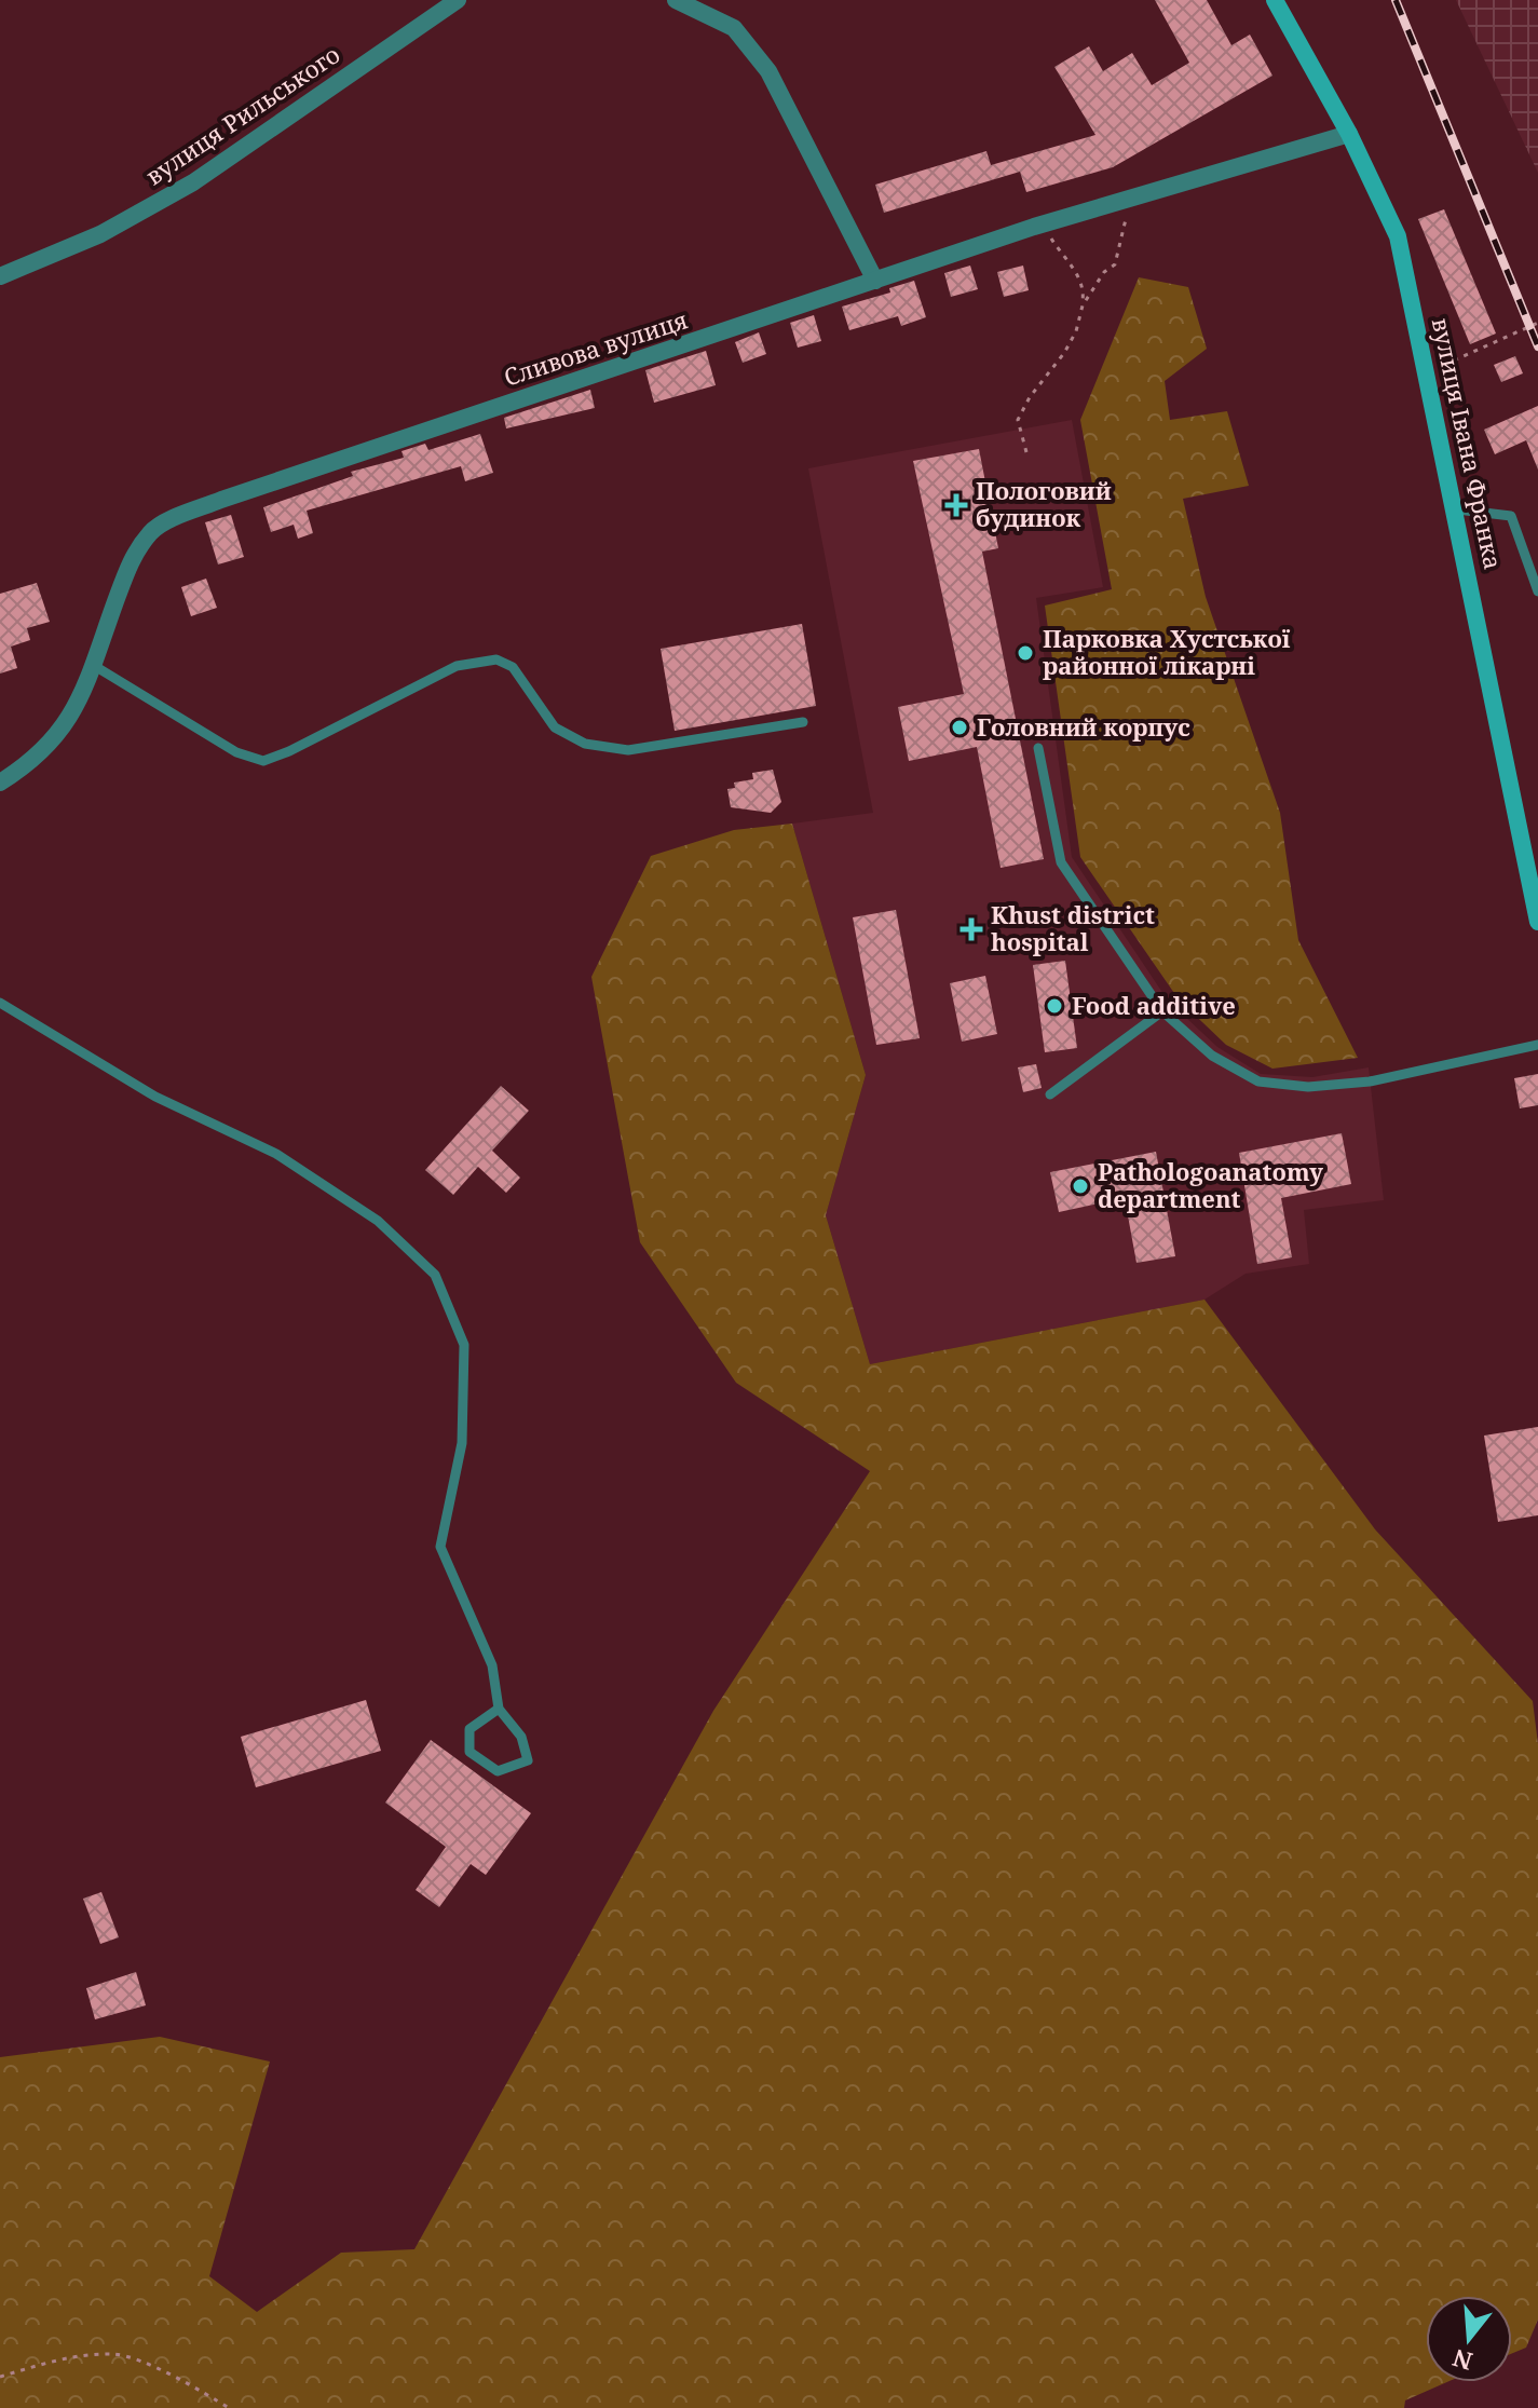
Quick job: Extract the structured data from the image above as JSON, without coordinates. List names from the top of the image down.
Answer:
{
  "streets": {
    "main road": ["вулиця Івана Франка"],
    "street": ["вулиця Рильського", "Сливова вулиця"]
  },
  "crossings": [
    ["Сливова вулиця", "вулиця Івана Франка"]
  ],
  "places": {
    "health": ["Пологовий будинок", "Khust district hospital"],
    "other": [
      "Парковка Хустської районної лікарні",
      "Головний корпус",
      "Food additive",
      "Pathologoanatomy department"
    ]
  },
  "north": "bottom"
}
